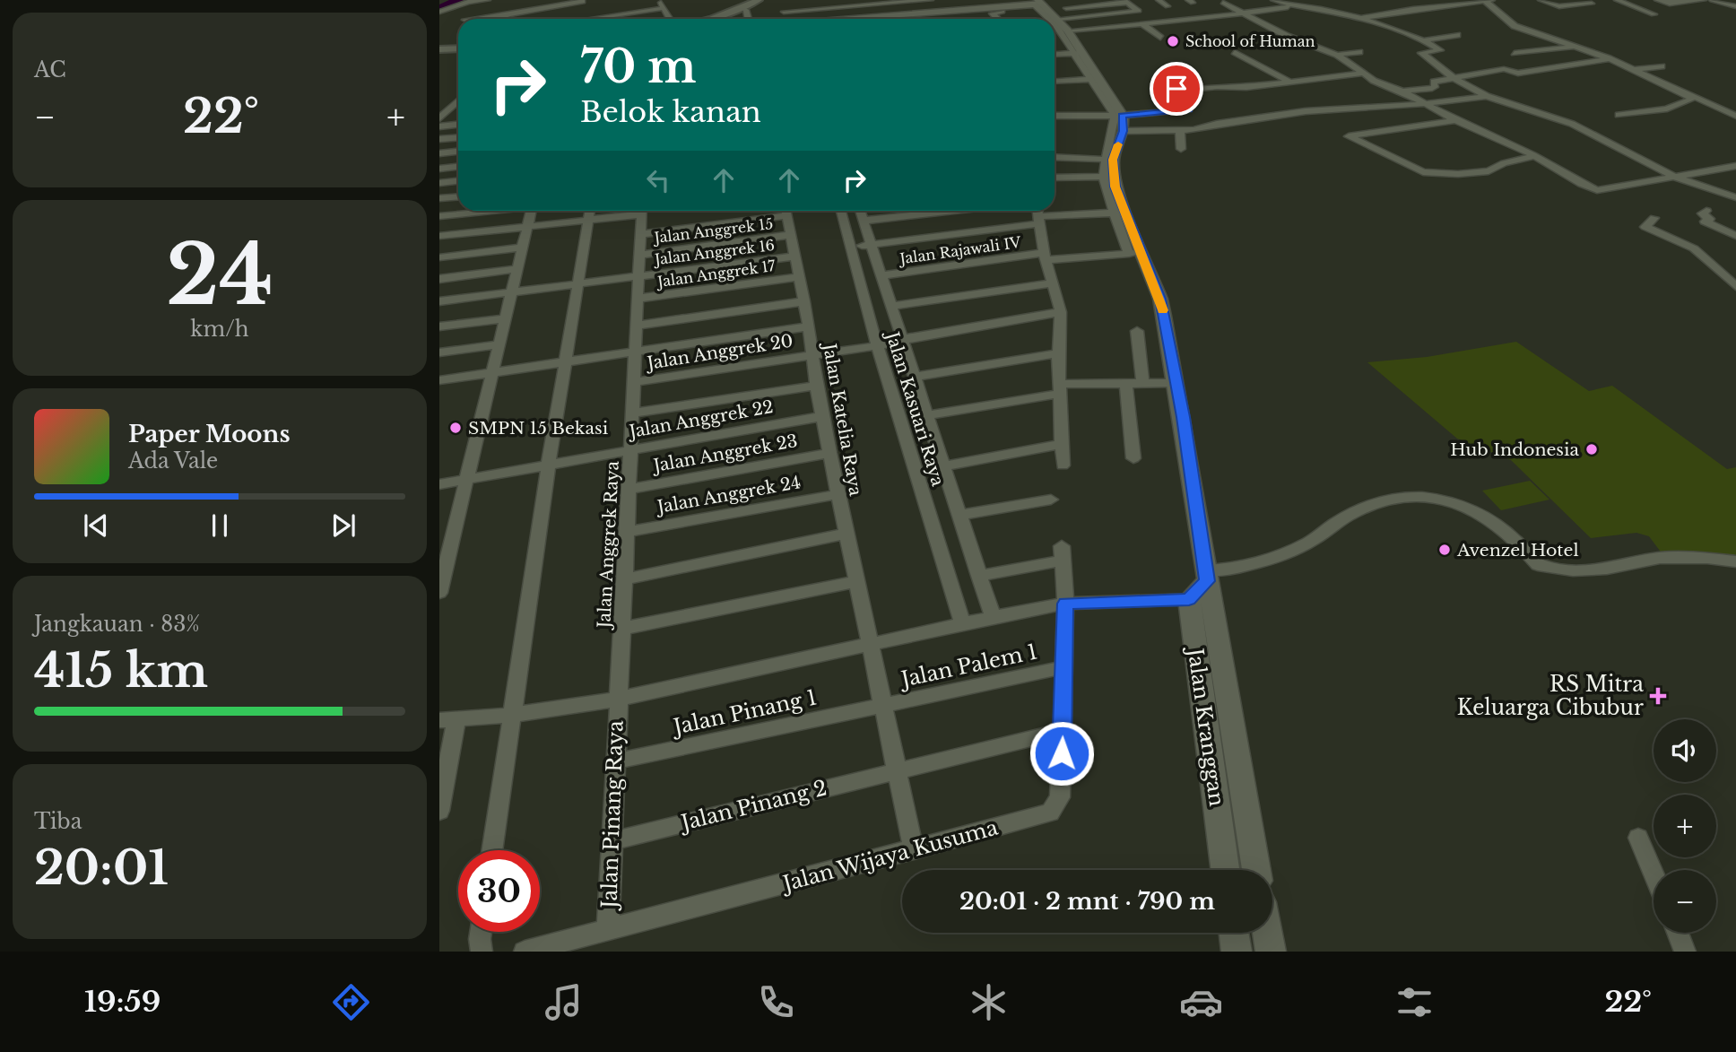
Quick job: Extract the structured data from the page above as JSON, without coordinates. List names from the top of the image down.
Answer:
{
  "streets": {
    "main road": ["Jalan Kranggan"],
    "street": [
      "Jalan Anggrek 15",
      "Jalan Rajawali IV",
      "Jalan Anggrek 16",
      "Jalan Anggrek 17",
      "Jalan Anggrek 20",
      "Jalan Kasuari Raya",
      "Jalan Anggrek 22",
      "Jalan Katelia Raya",
      "Jalan Anggrek 23",
      "Jalan Anggrek 24",
      "Jalan Anggrek Raya",
      "Jalan Palem 1",
      "Jalan Pinang 1",
      "Jalan Pinang 2",
      "Jalan Pinang Raya",
      "Jalan Wijaya Kusuma"
    ]
  },
  "crossings": [
    ["Jalan Anggrek 15", "Jalan Katelia Raya"],
    ["Jalan Anggrek 15", "Jalan Anggrek Raya"],
    ["Jalan Rajawali IV", "Jalan Kranggan"],
    ["Jalan Anggrek 16", "Jalan Katelia Raya"],
    ["Jalan Anggrek 16", "Jalan Anggrek Raya"],
    ["Jalan Anggrek 17", "Jalan Katelia Raya"],
    ["Jalan Anggrek 17", "Jalan Anggrek Raya"],
    ["Jalan Anggrek 20", "Jalan Kasuari Raya"],
    ["Jalan Anggrek 20", "Jalan Katelia Raya"],
    ["Jalan Anggrek 20", "Jalan Anggrek Raya"],
    ["Jalan Anggrek 22", "Jalan Katelia Raya"],
    ["Jalan Anggrek 22", "Jalan Anggrek Raya"],
    ["Jalan Katelia Raya", "Jalan Anggrek 23"],
    ["Jalan Katelia Raya", "Jalan Anggrek 24"],
    ["Jalan Katelia Raya", "Jalan Palem 1"],
    ["Jalan Katelia Raya", "Jalan Pinang 1"],
    ["Jalan Katelia Raya", "Jalan Pinang 2"],
    ["Jalan Katelia Raya", "Jalan Wijaya Kusuma"],
    ["Jalan Anggrek 23", "Jalan Anggrek Raya"],
    ["Jalan Anggrek 24", "Jalan Anggrek Raya"],
    ["Jalan Anggrek Raya", "Jalan Pinang Raya"],
    ["Jalan Palem 1", "Jalan Pinang 1"],
    ["Jalan Palem 1", "Jalan Wijaya Kusuma"],
    ["Jalan Pinang 1", "Jalan Pinang Raya"],
    ["Jalan Pinang 2", "Jalan Pinang Raya"],
    ["Jalan Pinang 2", "Jalan Wijaya Kusuma"],
    ["Jalan Pinang Raya", "Jalan Wijaya Kusuma"]
  ],
  "places": {
    "other": [
      "School of Human",
      "SMPN 15 Bekasi",
      "Hub Indonesia",
      "Avenzel Hotel"
    ],
    "health": ["RS Mitra Keluarga Cibubur"]
  },
  "page": {
    "tile": [
      "AC",
      ["24", "km/h"],
      ["Jangkauan · 83%", "415 km"],
      ["Tiba", "20:01"]
    ],
    "turn": ["70 m", "Belok kanan"],
    "heat": ["−", "22°", "+"],
    "song": ["Paper Moons", "Ada Vale"],
    "map_buttons": ["+", "−"],
    "limit": "30",
    "trip": "20:01 · 2 mnt · 790 m",
    "tabs": ["19:59", "22°"]
  }
}
